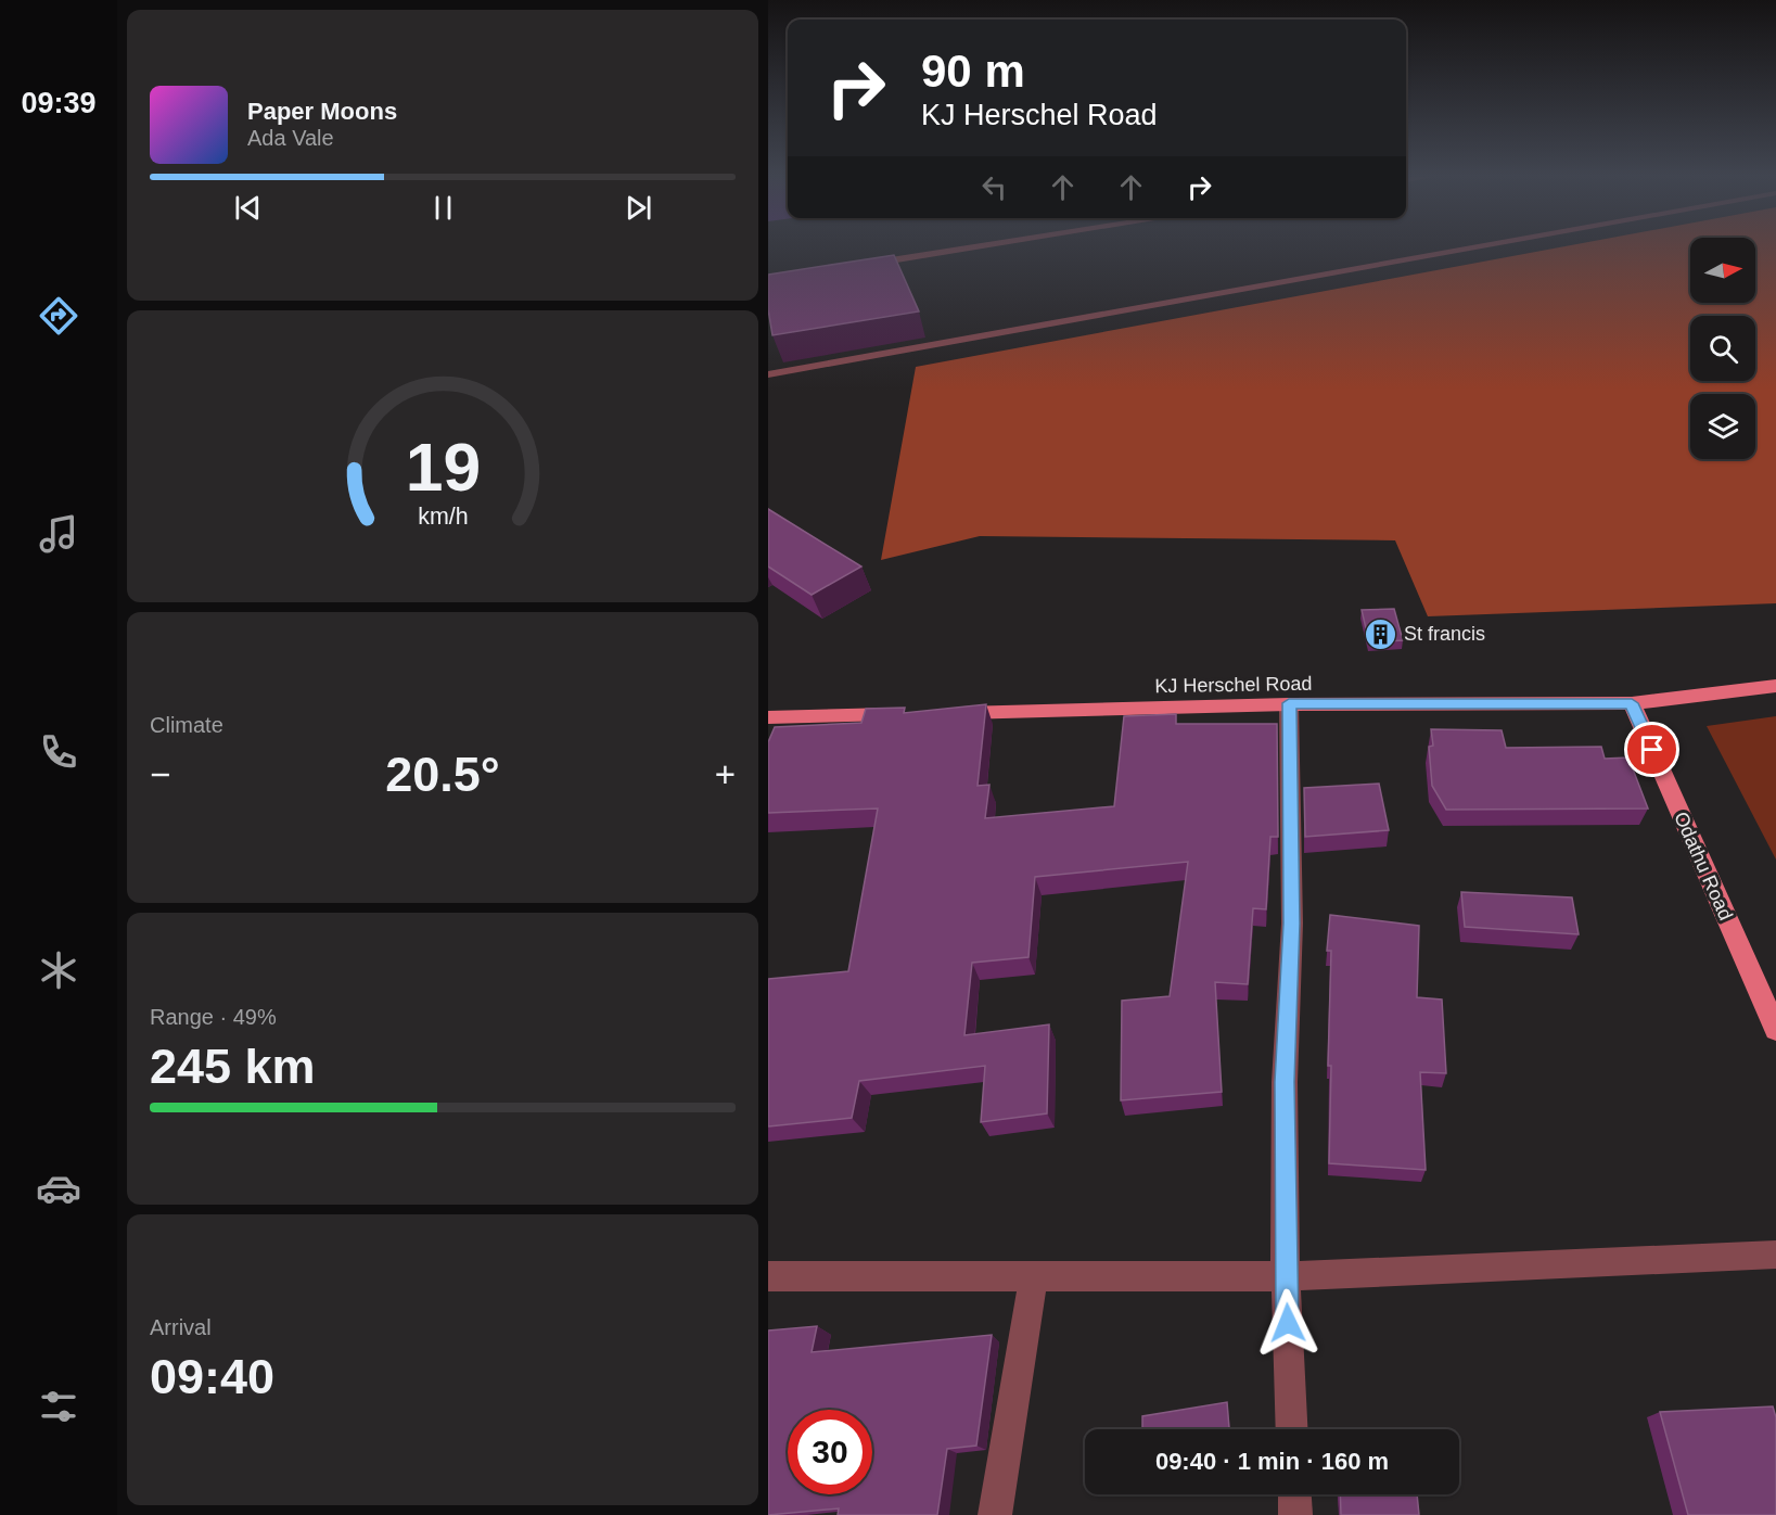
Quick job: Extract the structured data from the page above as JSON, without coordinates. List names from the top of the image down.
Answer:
{
  "streets": {
    "main road": ["KJ Herschel Road", "Odathu Road"]
  },
  "crossings": [
    ["KJ Herschel Road", "Odathu Road"]
  ],
  "places": {
    "building": ["St francis"]
  },
  "north": "right",
  "page": {
    "tabs": "09:39",
    "turn": ["90 m", "KJ Herschel Road"],
    "song": ["Paper Moons", "Ada Vale"],
    "tile": [
      "Climate",
      ["Range · 49%", "245 km"],
      ["Arrival", "09:40"]
    ],
    "heat": ["−", "20.5°", "+"],
    "limit": "30",
    "trip": "09:40 · 1 min · 160 m",
    "gauge": ["19", "km/h"]
  }
}
